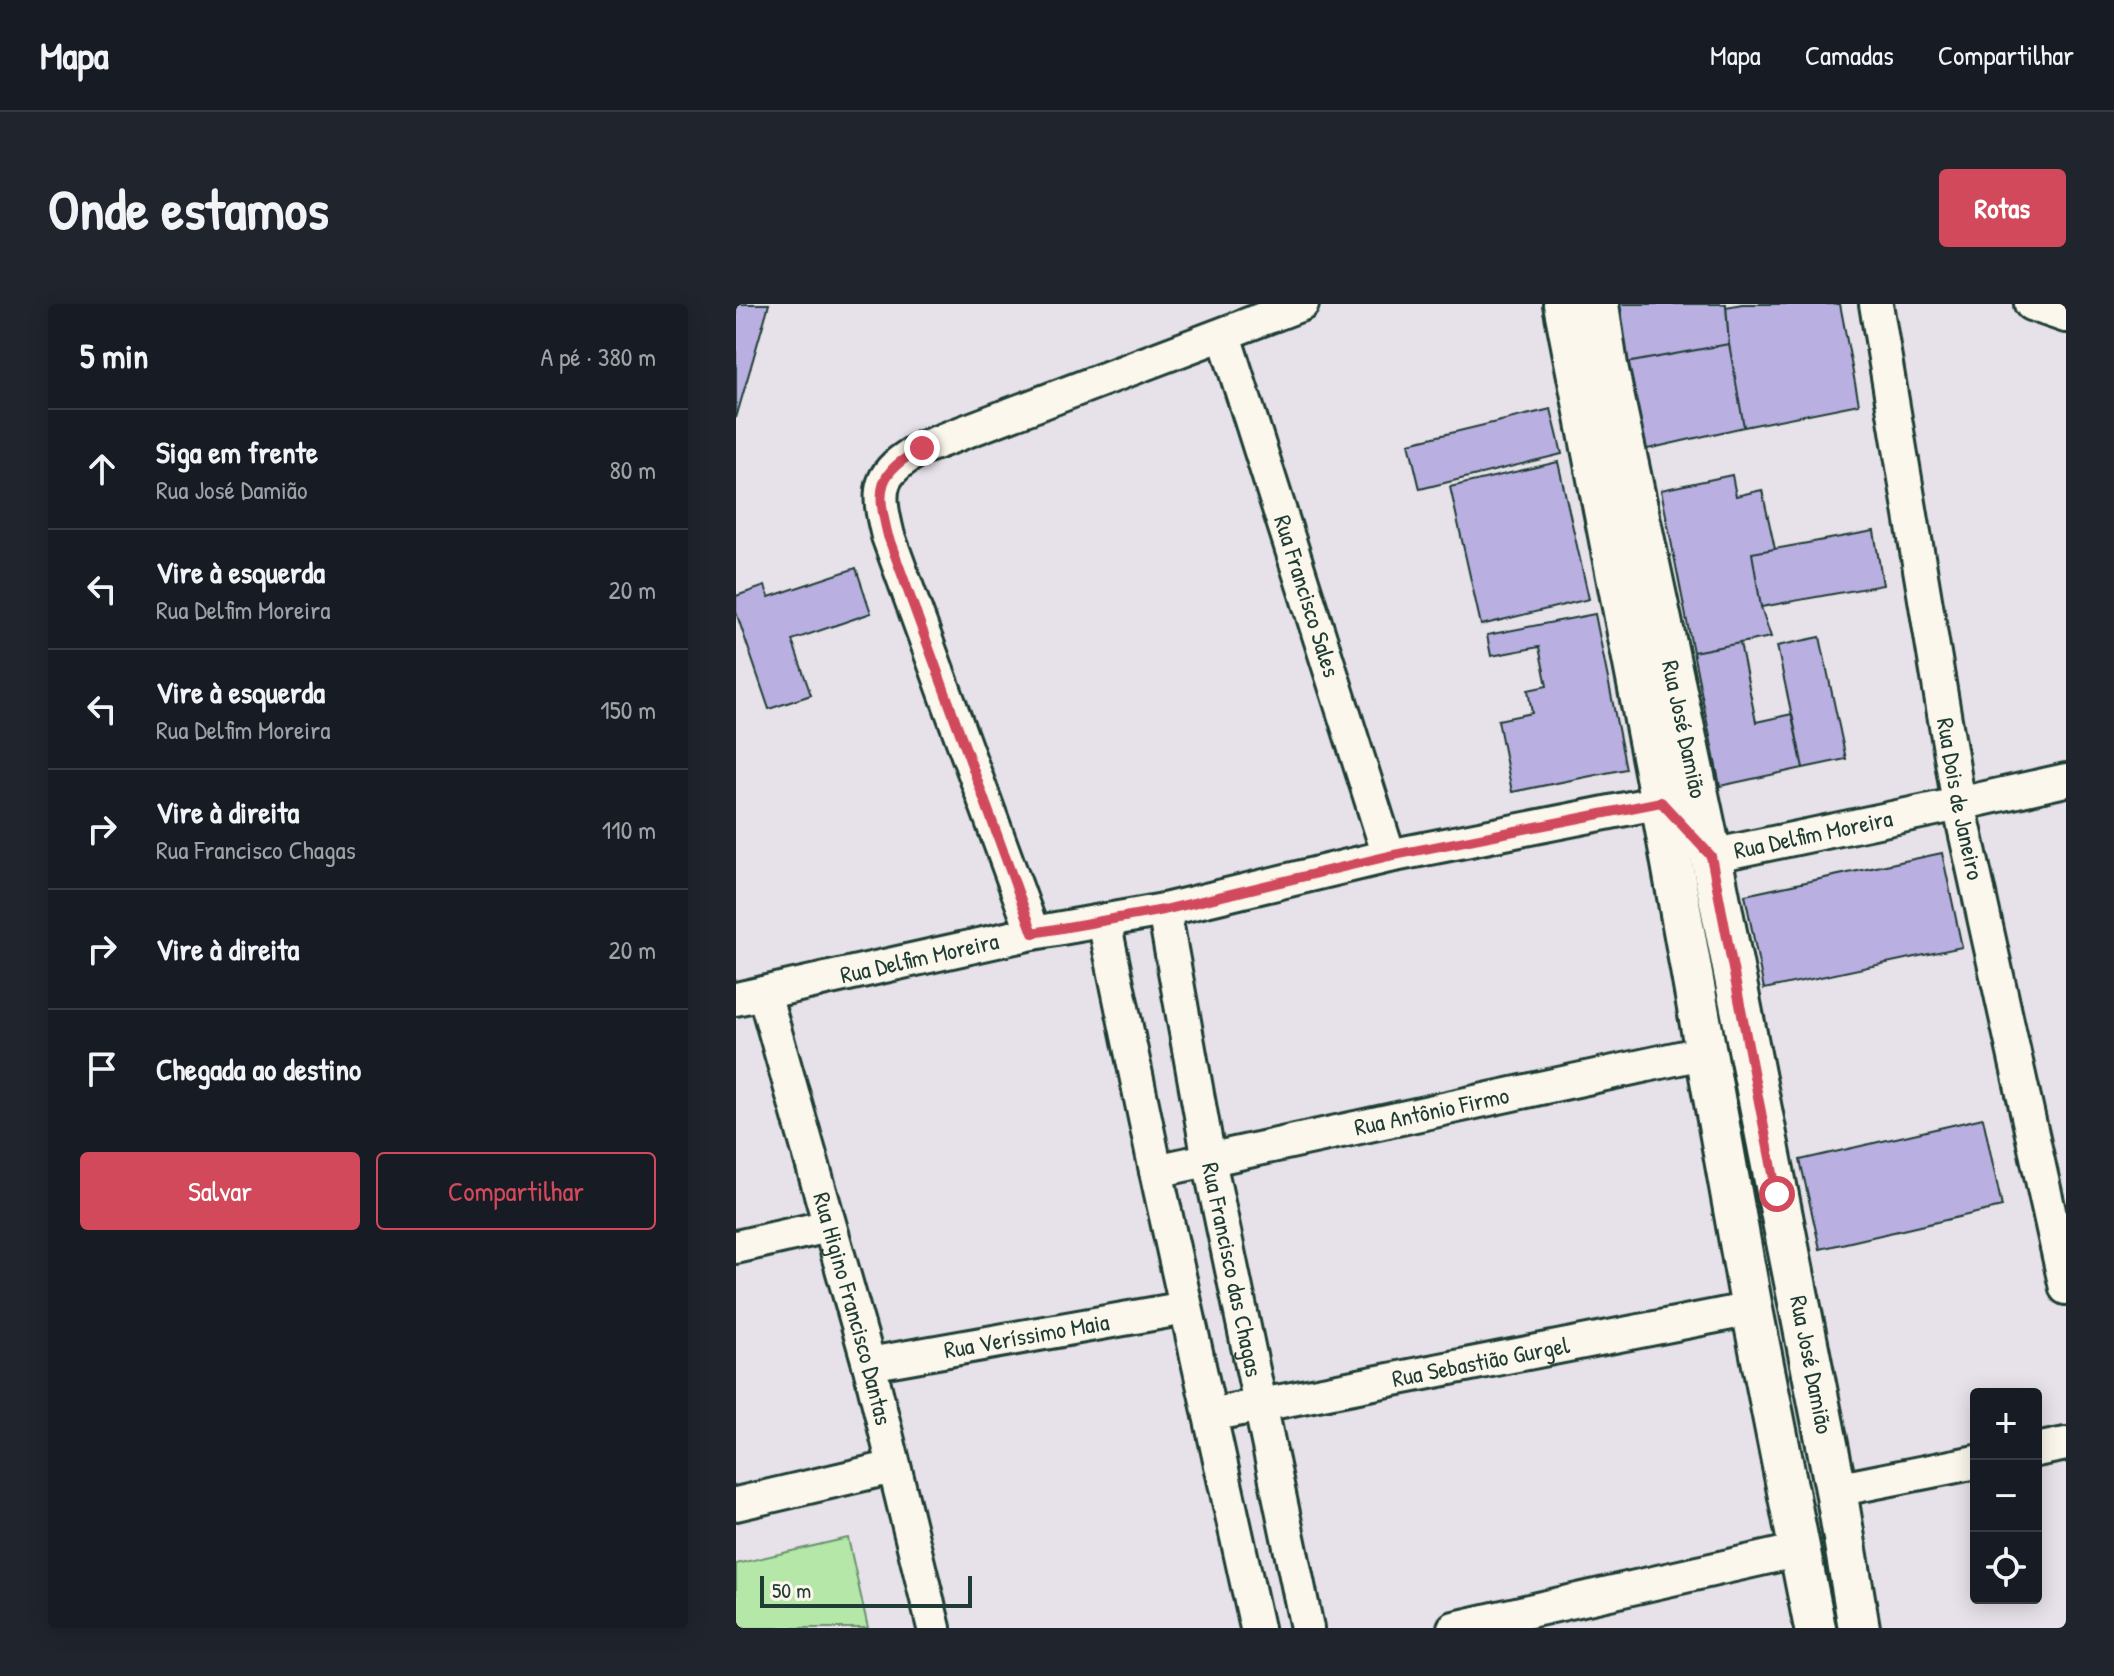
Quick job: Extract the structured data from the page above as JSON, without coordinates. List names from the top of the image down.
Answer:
{
  "streets": {
    "street": [
      "Rua Francisco Sales",
      "Rua José Damião",
      "Rua Dois de Janeiro",
      "Rua Delfim Moreira",
      "Rua Antônio Firmo",
      "Rua Francisco das Chagas",
      "Rua Higino Francisco Dantas",
      "Rua Veríssimo Maia",
      "Rua Sebastião Gurgel"
    ]
  },
  "crossings": [
    ["Rua Francisco Sales", "Rua Delfim Moreira"],
    ["Rua José Damião", "Rua Delfim Moreira"],
    ["Rua José Damião", "Rua Antônio Firmo"],
    ["Rua José Damião", "Rua Sebastião Gurgel"],
    ["Rua Dois de Janeiro", "Rua Delfim Moreira"],
    ["Rua Delfim Moreira", "Rua Francisco das Chagas"],
    ["Rua Delfim Moreira", "Rua Higino Francisco Dantas"],
    ["Rua Antônio Firmo", "Rua Francisco das Chagas"],
    ["Rua Francisco das Chagas", "Rua Sebastião Gurgel"],
    ["Rua Higino Francisco Dantas", "Rua Veríssimo Maia"]
  ],
  "scale_bar": "50 m",
  "page": {
    "header": "Mapa",
    "nav": ["Mapa", "Camadas", "Compartilhar"],
    "buttons": [
      "Rotas",
      ["Salvar", "Compartilhar"]
    ],
    "title": "Onde estamos",
    "heading": ["5 min", "A pé · 380 m"],
    "list": [
      ["Siga em frente", "Rua José Damião", "80 m"],
      ["Vire à esquerda", "Rua Delfim Moreira", "20 m"],
      ["Vire à esquerda", "Rua Delfim Moreira", "150 m"],
      ["Vire à direita", "Rua Francisco Chagas", "110 m"],
      ["Vire à direita", "20 m"],
      "Chegada ao destino"
    ],
    "map_buttons": ["+", "−"],
    "scale": "50 m"
  }
}
